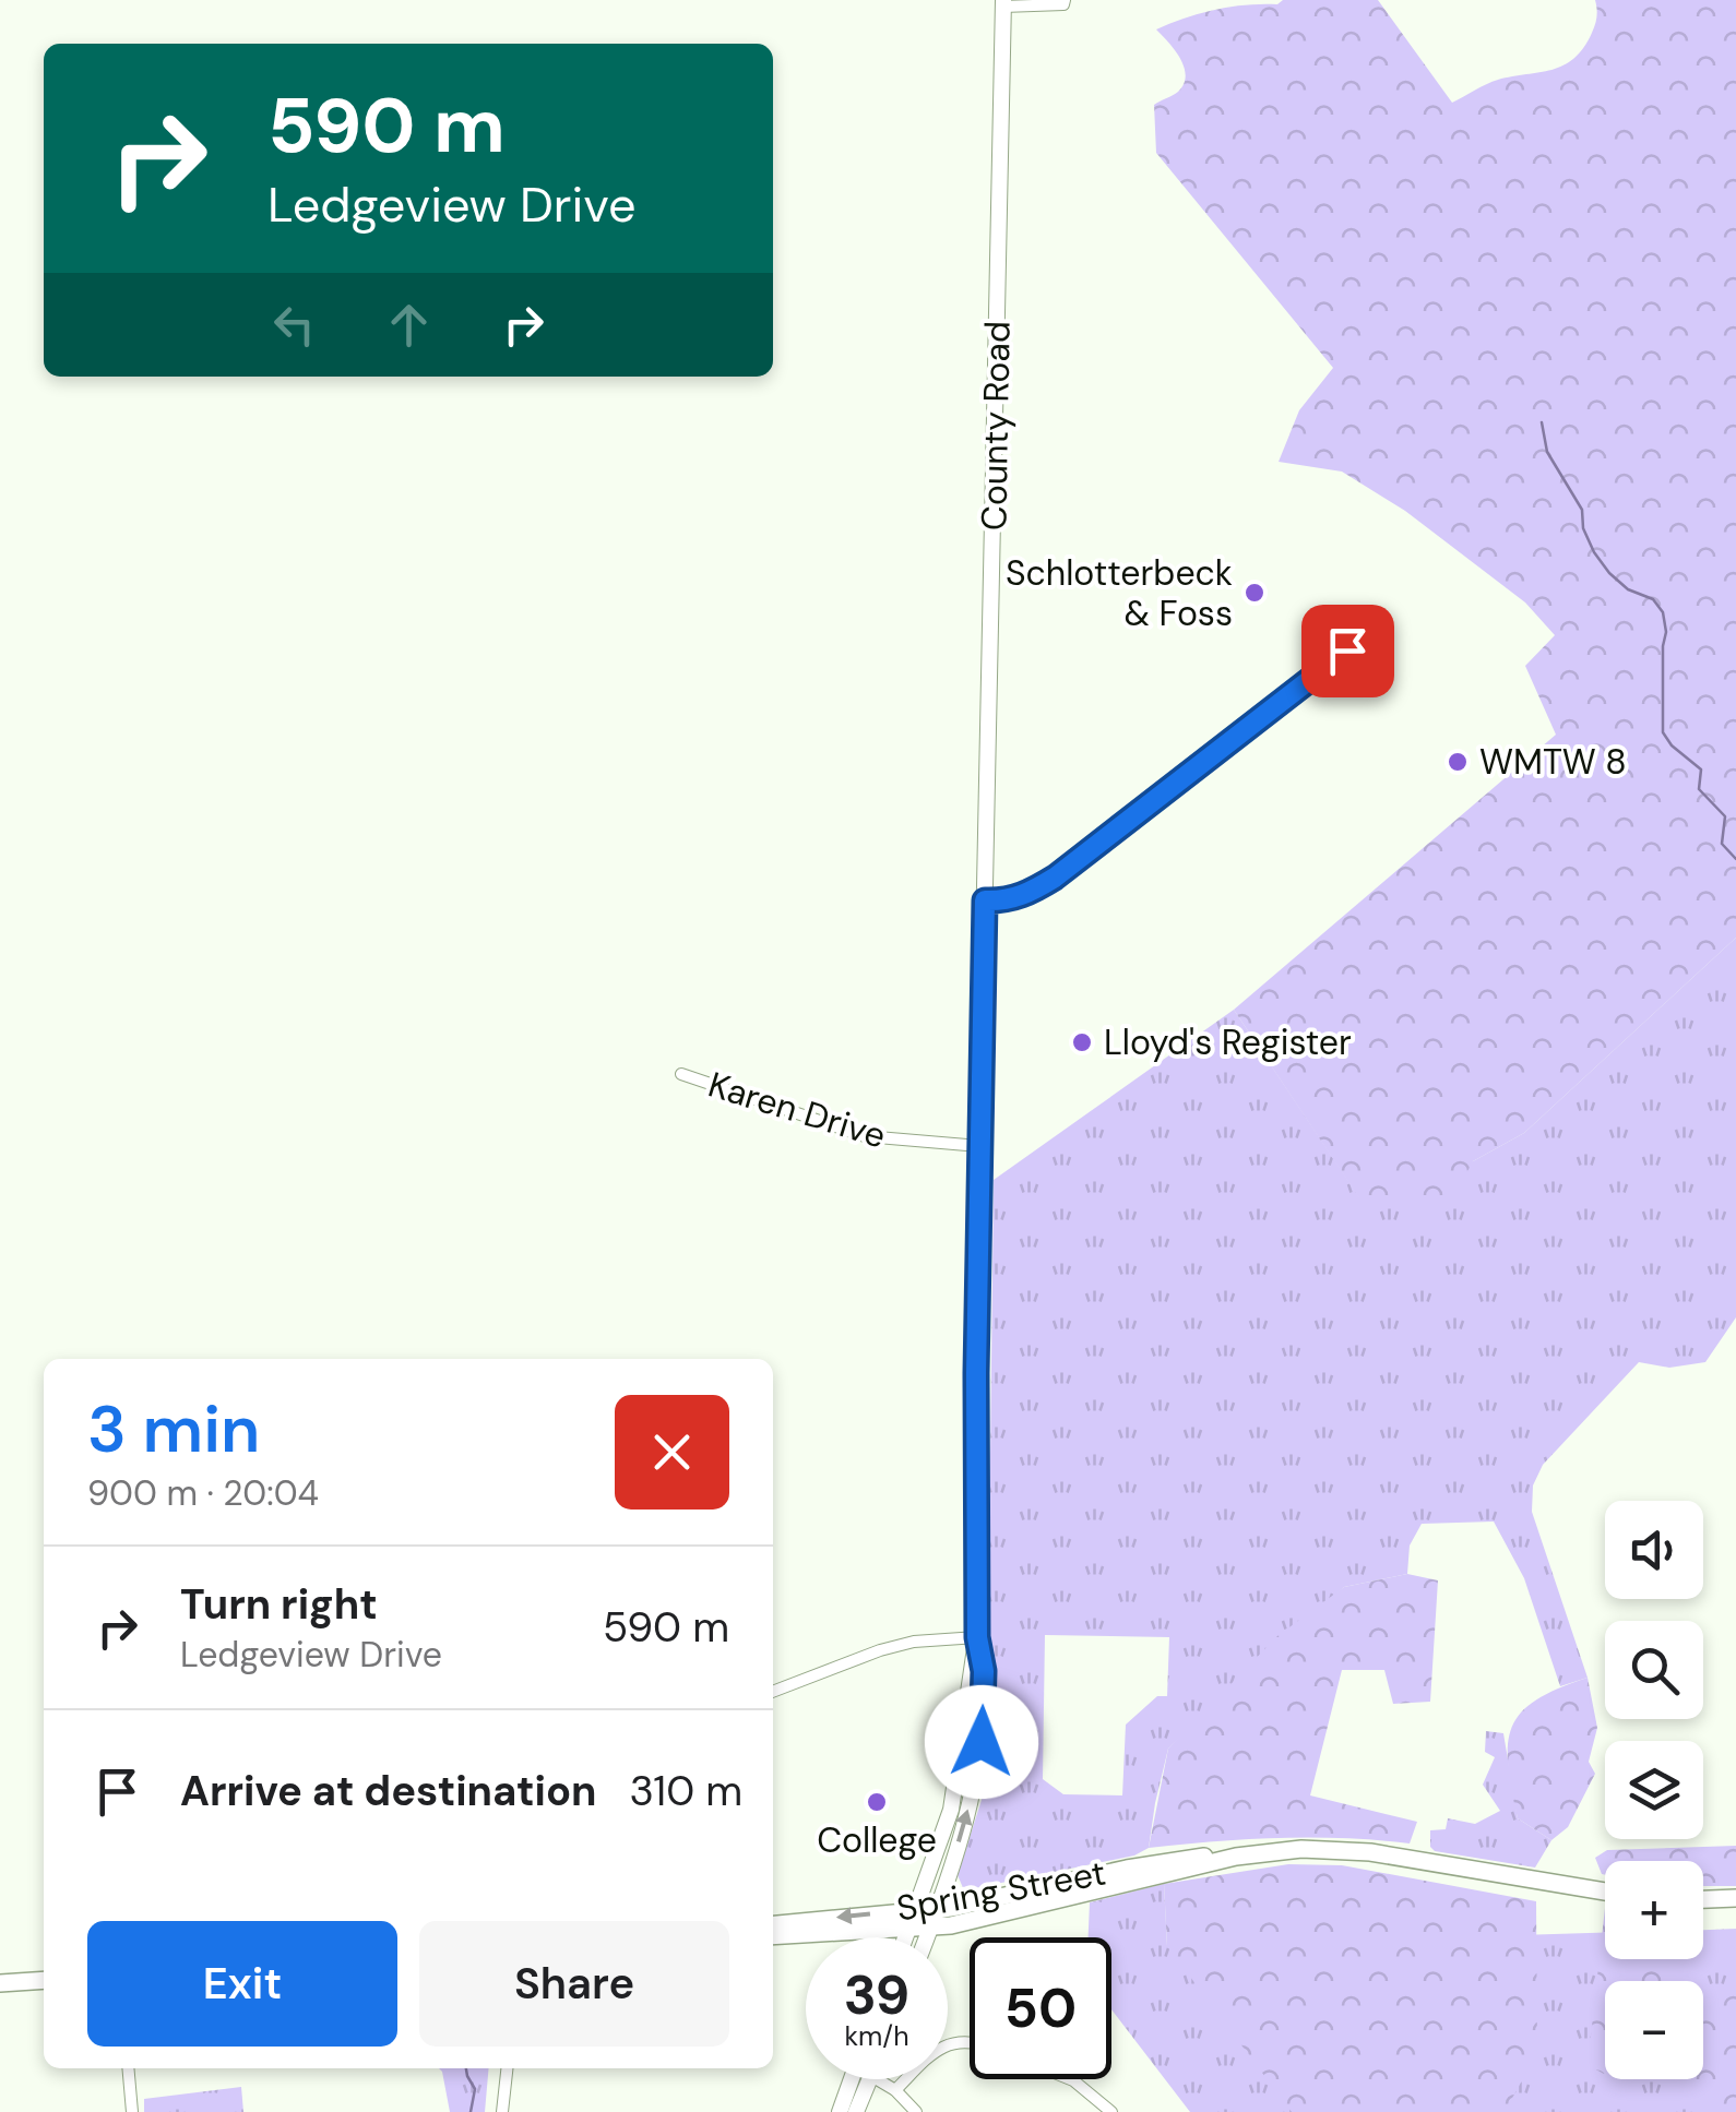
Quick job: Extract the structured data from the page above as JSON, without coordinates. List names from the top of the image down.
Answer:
{
  "streets": {
    "main road": ["County Road", "Spring Street"],
    "street": ["Karen Drive"]
  },
  "crossings": [
    ["County Road", "Karen Drive"],
    ["County Road", "Spring Street"]
  ],
  "places": [
    "Schlotterbeck & Foss",
    "WMTW 8",
    "Lloyd's Register",
    "College"
  ],
  "page": {
    "turn": ["590 m", "Ledgeview Drive"],
    "heading": ["3 min", "900 m · 20:04"],
    "map_buttons": ["+", "−"],
    "list": [
      {
        "name": "Turn right",
        "note": "Ledgeview Drive",
        "value": "590 m"
      },
      {
        "name": "Arrive at destination",
        "value": "310 m"
      }
    ],
    "buttons": ["Exit", "Share"],
    "speed": "39 km/h",
    "limit": "50"
  }
}
